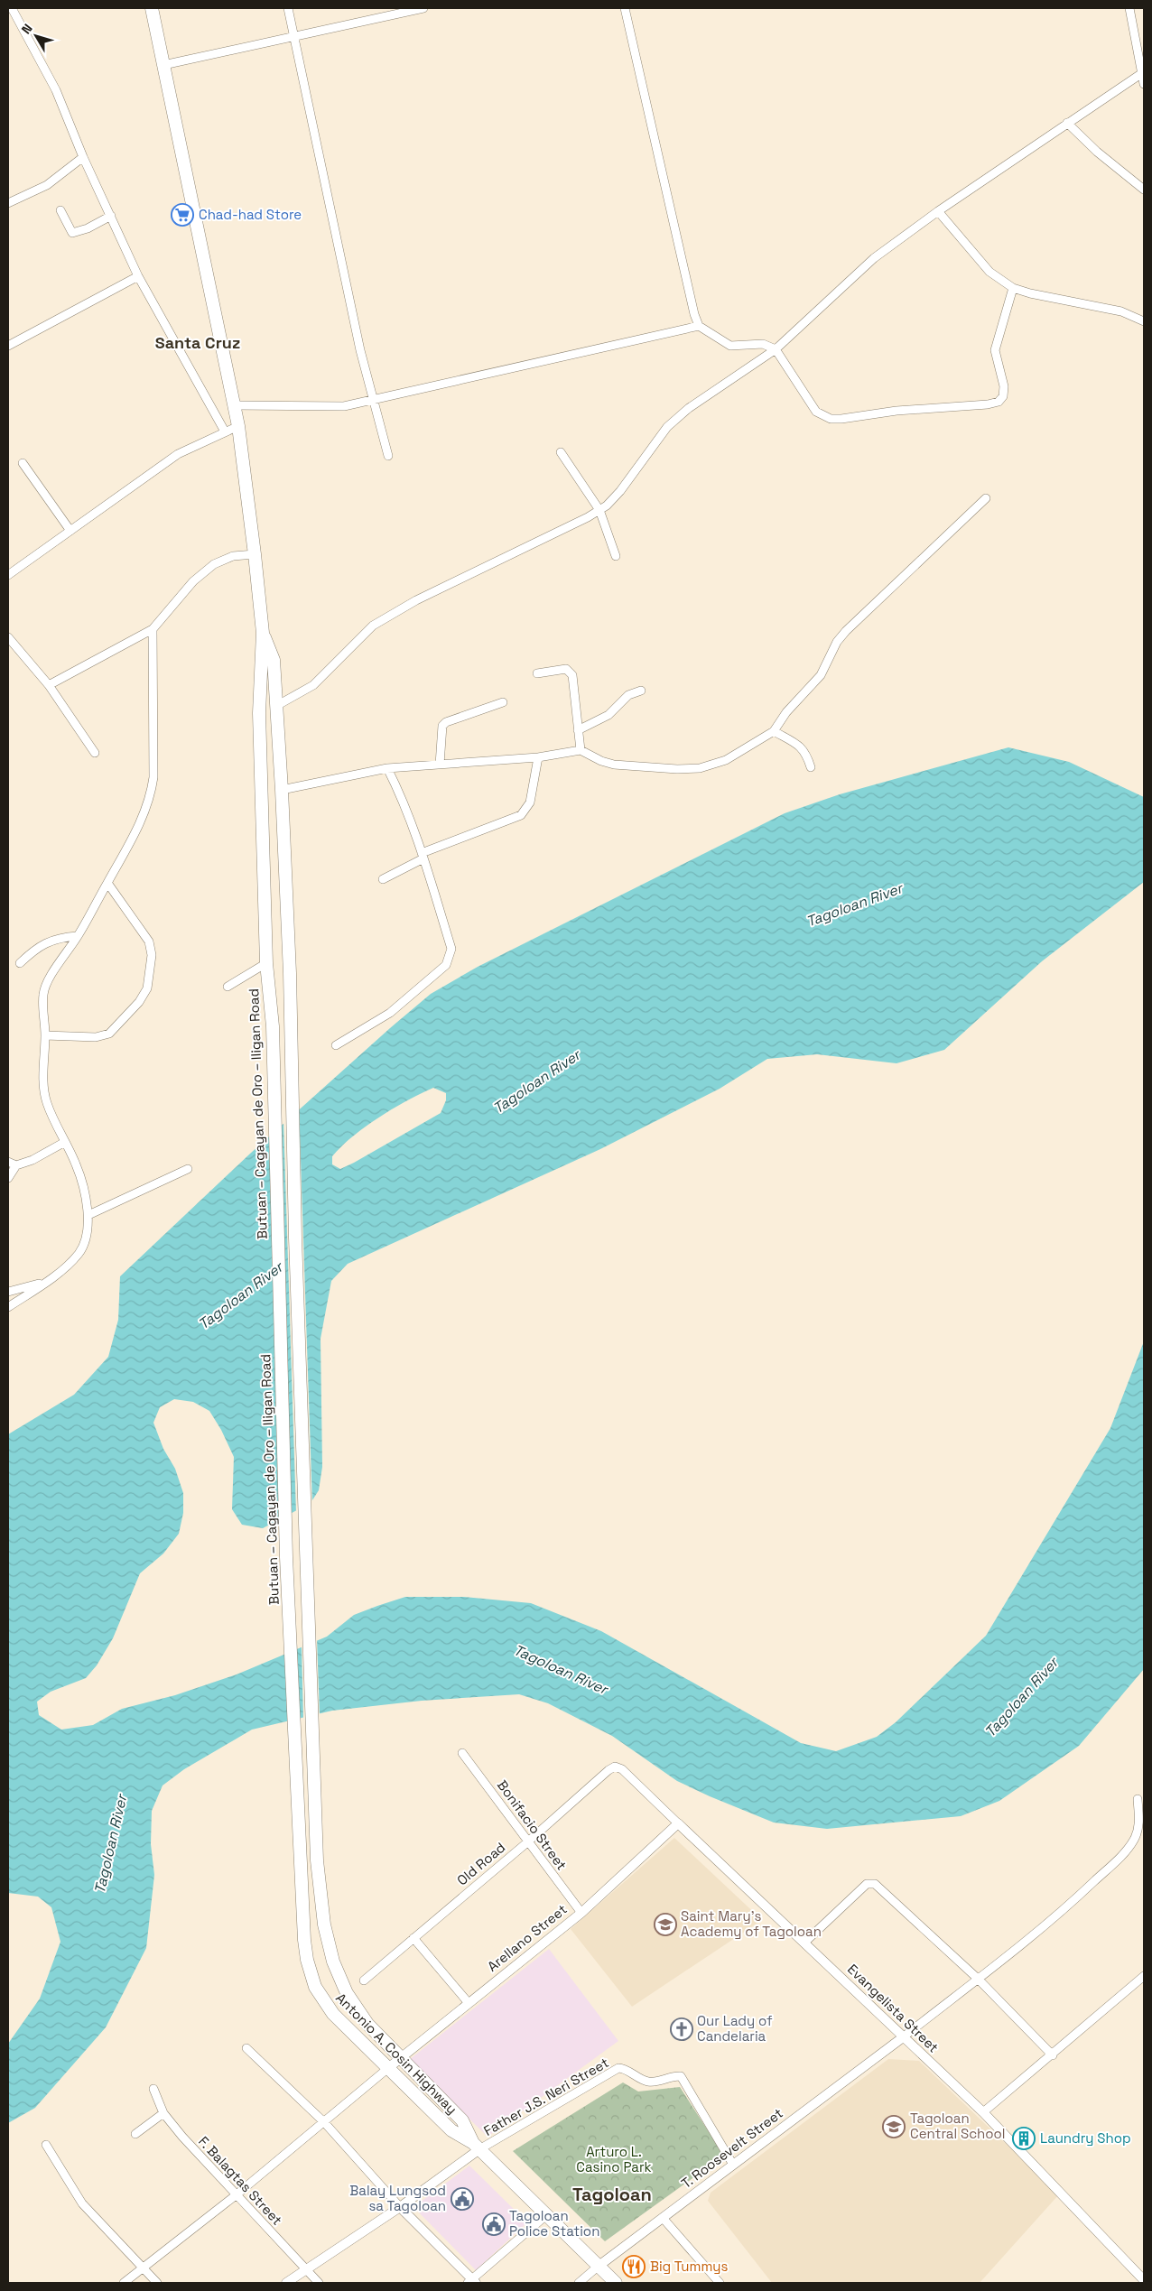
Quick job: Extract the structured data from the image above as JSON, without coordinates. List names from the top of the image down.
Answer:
{
  "streets": {
    "highway": ["Butuan – Cagayan de Oro – Iligan Road", "Antonio A. Cosin Highway"],
    "street": [
      "Bonifacio Street",
      "Old Road",
      "Arellano Street",
      "Evangelista Street",
      "Father J.S. Neri Street",
      "T. Roosevelt Street",
      "F. Balagtas Street"
    ]
  },
  "crossings": [
    ["Butuan – Cagayan de Oro – Iligan Road", "Antonio A. Cosin Highway"],
    ["Bonifacio Street", "Old Road"],
    ["Bonifacio Street", "Arellano Street"],
    ["Old Road", "Evangelista Street"],
    ["Arellano Street", "Evangelista Street"],
    ["Arellano Street", "Antonio A. Cosin Highway"],
    ["Evangelista Street", "T. Roosevelt Street"],
    ["Antonio A. Cosin Highway", "Father J.S. Neri Street"],
    ["Antonio A. Cosin Highway", "T. Roosevelt Street"],
    ["Father J.S. Neri Street", "T. Roosevelt Street"]
  ],
  "districts": ["Santa Cruz", "Tagoloan"],
  "water": ["Tagoloan River"],
  "parks": ["Arturo L. Casino Park"],
  "places": {
    "supermarket": ["Chad-had Store"],
    "school or university": ["Saint Mary’s Academy of Tagoloan", "Tagoloan Central School"],
    "church": ["Our Lady of Candelaria"],
    "building": ["Laundry Shop"],
    "public building": ["Balay Lungsod sa Tagoloan", "Tagoloan Police Station"],
    "restaurant": ["Big Tummys"]
  },
  "north": "top left"
}
